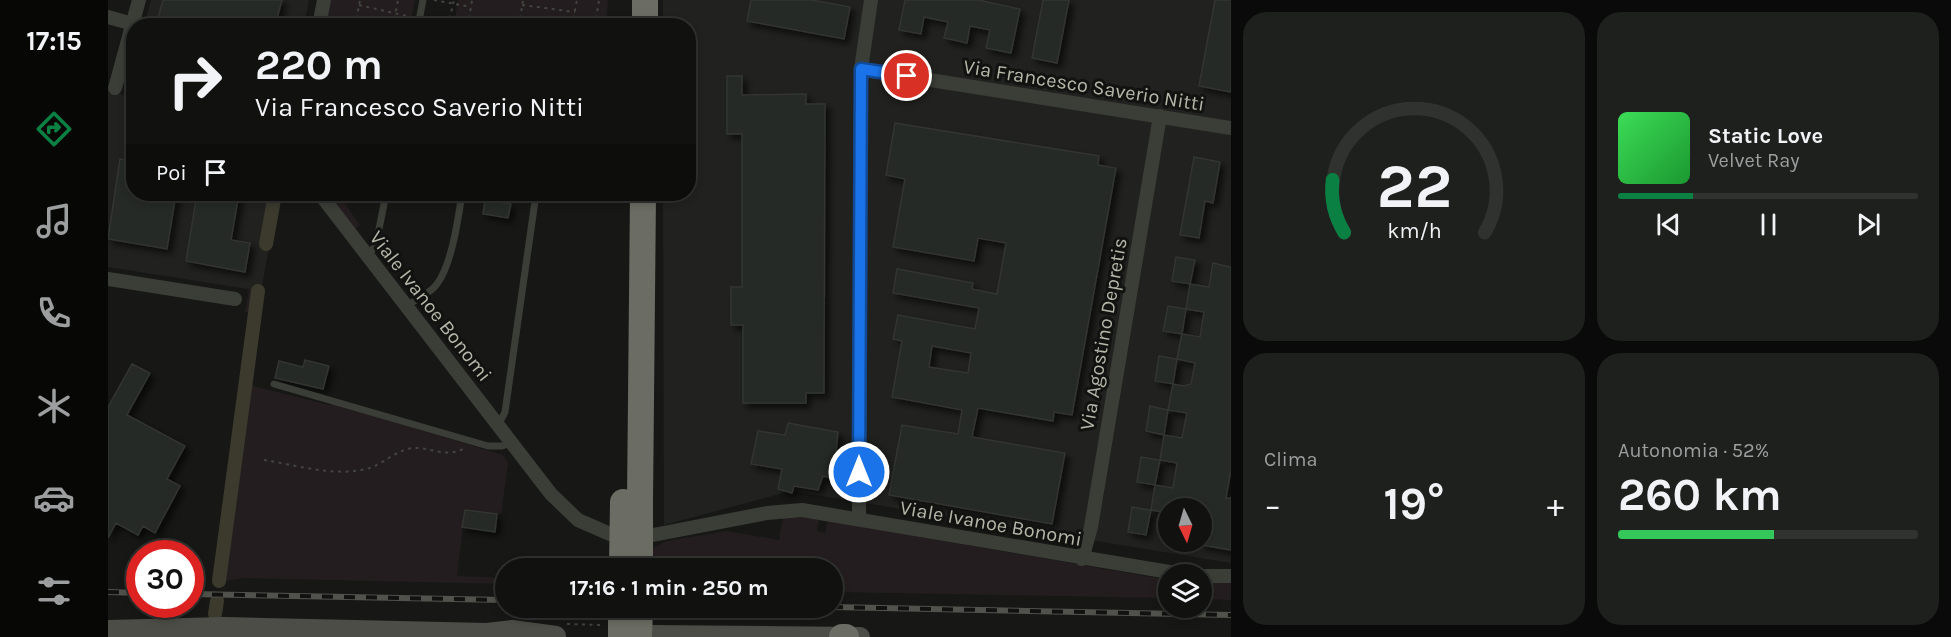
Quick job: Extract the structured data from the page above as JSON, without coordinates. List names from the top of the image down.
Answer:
{
  "streets": {
    "street": ["Via Francesco Saverio Nitti", "Viale Ivanoe Bonomi", "Via Agostino Depretis"]
  },
  "crossings": [
    ["Via Francesco Saverio Nitti", "Via Agostino Depretis"],
    ["Viale Ivanoe Bonomi", "Via Agostino Depretis"]
  ],
  "north": "bottom",
  "page": {
    "tabs": "17:15",
    "turn": ["220 m", "Via Francesco Saverio Nitti"],
    "song": ["Static Love", "Velvet Ray"],
    "then": "Poi",
    "tile": [
      "Clima",
      ["Autonomia · 52%", "260 km"]
    ],
    "heat": ["−", "19°", "+"],
    "limit": "30",
    "trip": "17:16 · 1 min · 250 m",
    "gauge": ["22", "km/h"]
  }
}
